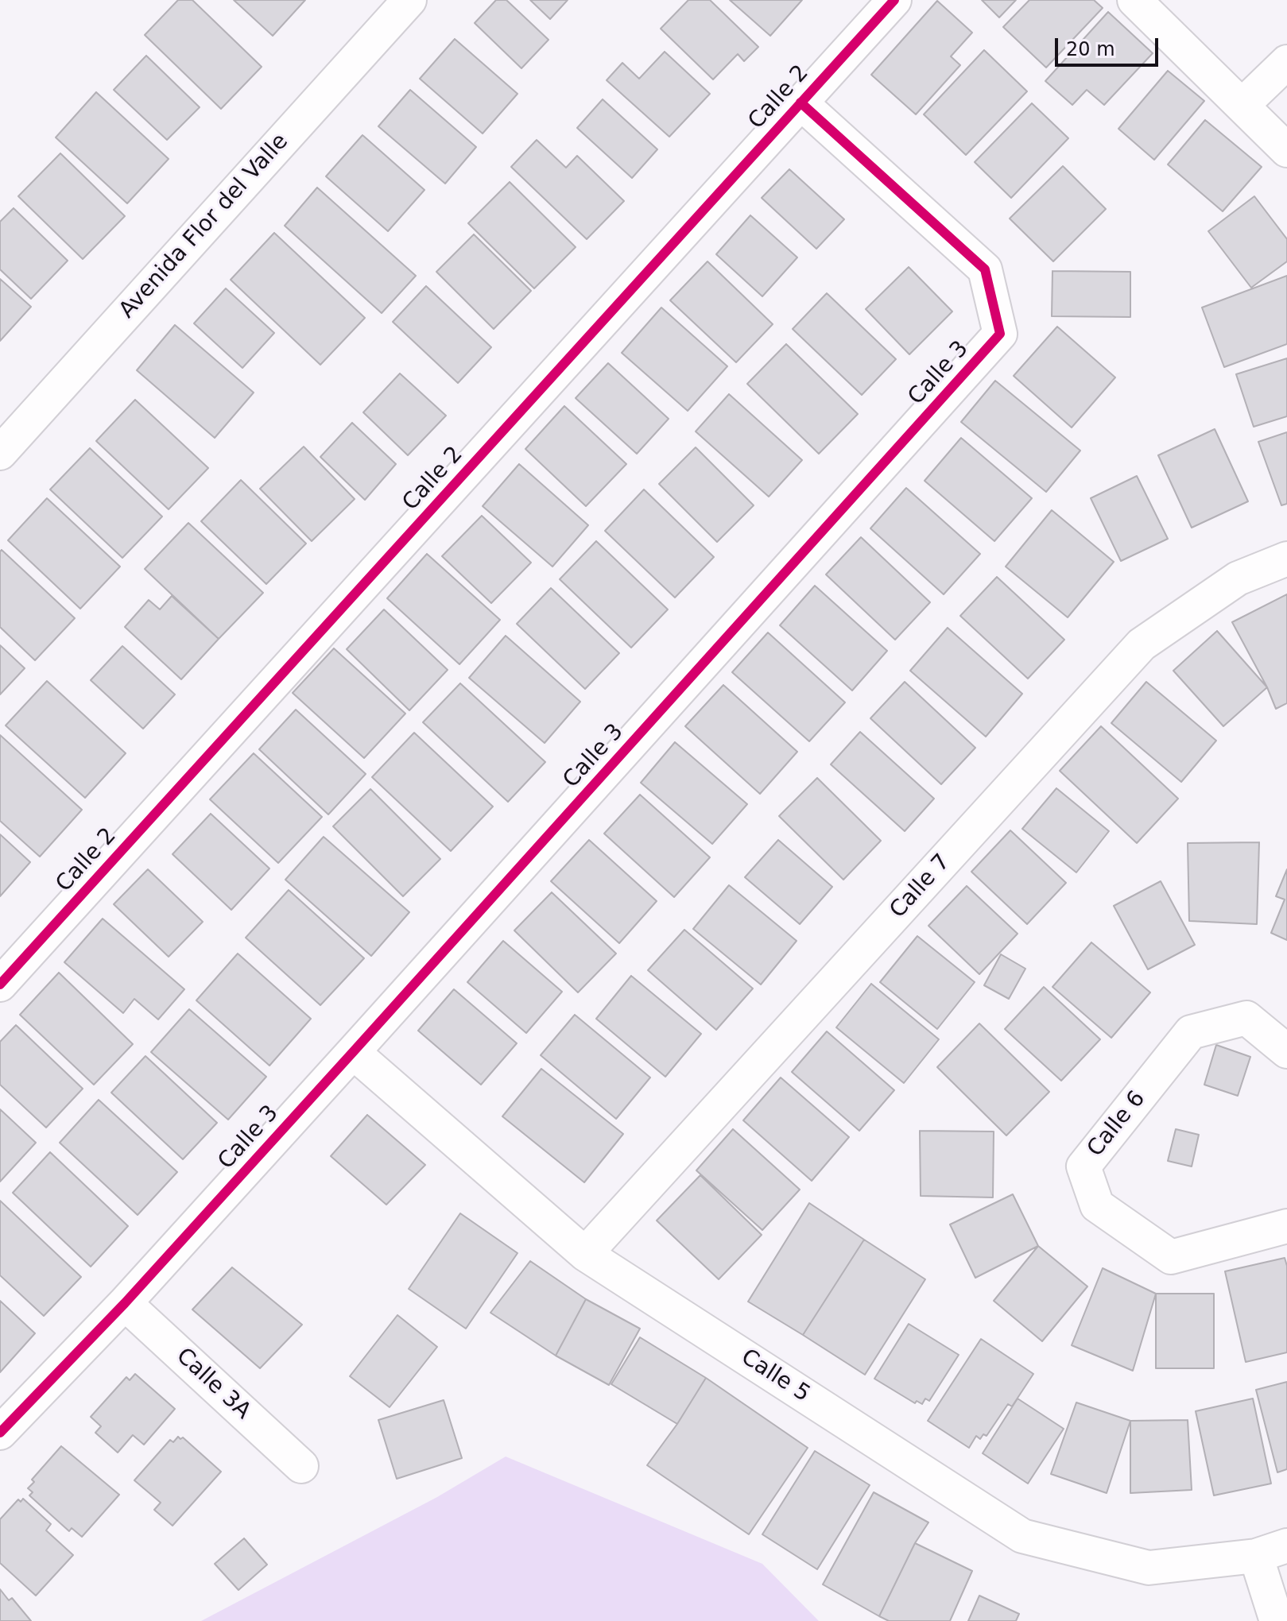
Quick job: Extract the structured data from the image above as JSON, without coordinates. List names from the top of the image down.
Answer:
{
  "streets": {
    "street": [
      "Calle 2",
      "Avenida Flor del Valle",
      "Calle 3",
      "Calle 7",
      "Calle 6",
      "Calle 5",
      "Calle 3A"
    ]
  },
  "crossings": [
    ["Calle 2", "Calle 3"],
    ["Calle 3", "Calle 5"],
    ["Calle 3", "Calle 3A"],
    ["Calle 7", "Calle 5"]
  ],
  "scale_bar": "20 m"
}
